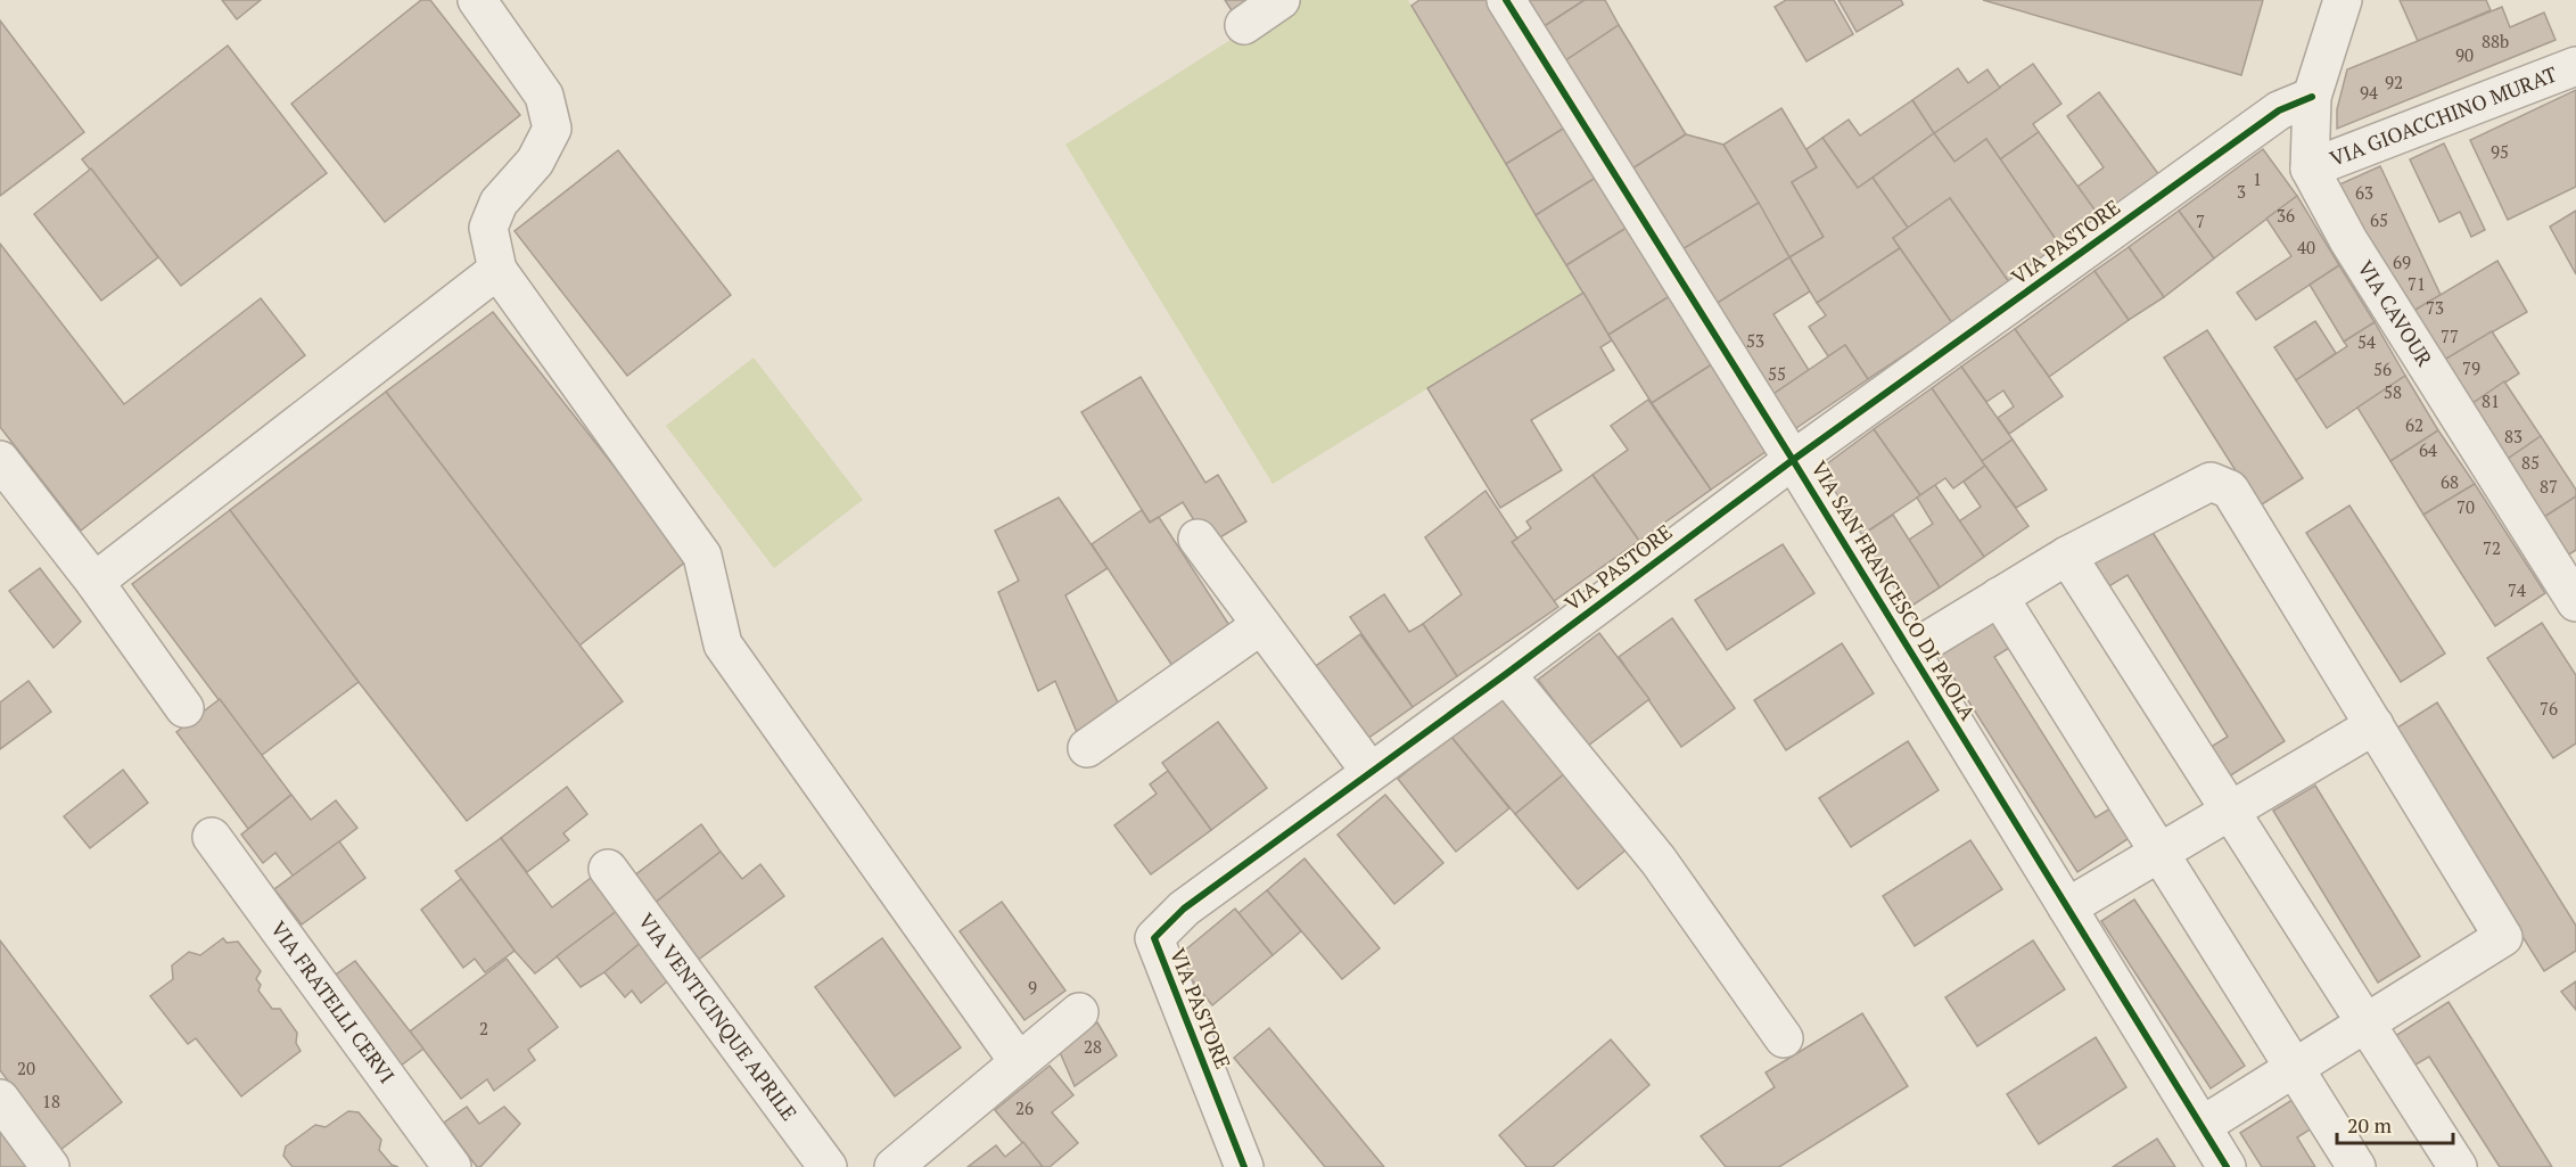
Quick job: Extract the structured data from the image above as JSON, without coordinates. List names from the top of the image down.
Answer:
{
  "streets": {
    "street": [
      "VIA GIOACCHINO MURAT",
      "VIA PASTORE",
      "VIA CAVOUR",
      "VIA SAN FRANCESCO DI PAOLA",
      "VIA FRATELLI CERVI",
      "VIA VENTICINQUE APRILE"
    ]
  },
  "crossings": [
    ["VIA GIOACCHINO MURAT", "VIA CAVOUR"],
    ["VIA PASTORE", "VIA CAVOUR"],
    ["VIA PASTORE", "VIA SAN FRANCESCO DI PAOLA"]
  ],
  "house_numbers": [
    "88b",
    "90",
    "92",
    "94",
    "95",
    "1",
    "3",
    "63",
    "36",
    "65",
    "7",
    "40",
    "69",
    "71",
    "73",
    "77",
    "53",
    "54",
    "79",
    "56",
    "55",
    "58",
    "81",
    "62",
    "83",
    "64",
    "85",
    "68",
    "87",
    "70",
    "72",
    "74",
    "76",
    "9",
    "2",
    "28",
    "20",
    "18",
    "26"
  ],
  "scale_bar": "20 m"
}
